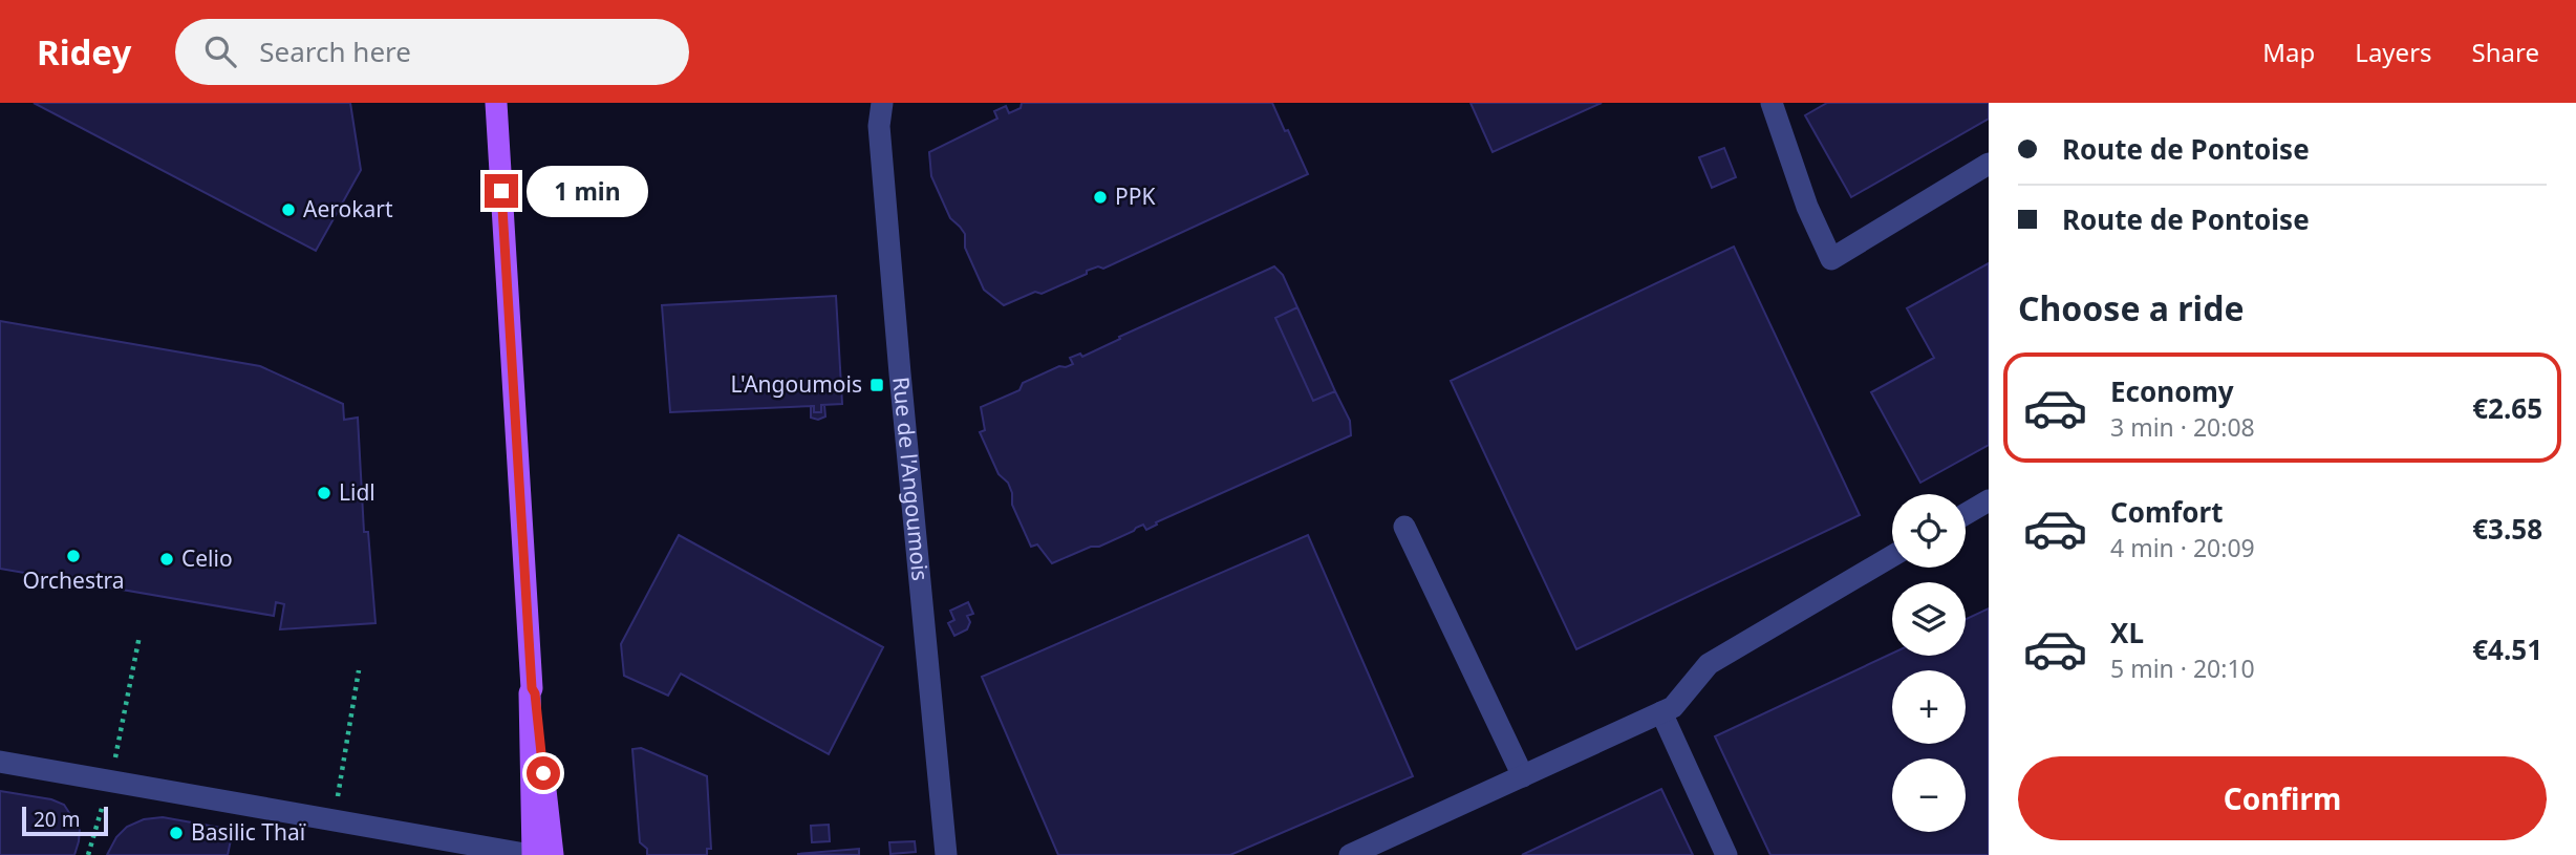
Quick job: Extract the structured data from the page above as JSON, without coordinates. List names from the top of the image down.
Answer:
{
  "streets": {
    "street": ["Rue de l'Angoumois"]
  },
  "places": {
    "other": [
      "PPK",
      "Aerokart",
      "Lidl",
      "Orchestra",
      "Celio",
      "Basilic Thaï"
    ],
    "transit": ["L'Angoumois"]
  },
  "scale_bar": "20 m",
  "page": {
    "header": "Ridey",
    "search": "Search here",
    "nav": ["Map", "Layers", "Share"],
    "banner": ["Route de Pontoise", "Route de Pontoise"],
    "bubble": "1 min",
    "heading": "Choose a ride",
    "list": [
      {
        "name": "Economy",
        "note": "3 min · 20:08",
        "value": "€2.65"
      },
      {
        "name": "Comfort",
        "note": "4 min · 20:09",
        "value": "€3.58"
      },
      {
        "name": "XL",
        "note": "5 min · 20:10",
        "value": "€4.51"
      }
    ],
    "map_buttons": ["+", "−"],
    "buttons": "Confirm",
    "scale": "20 m"
  }
}
